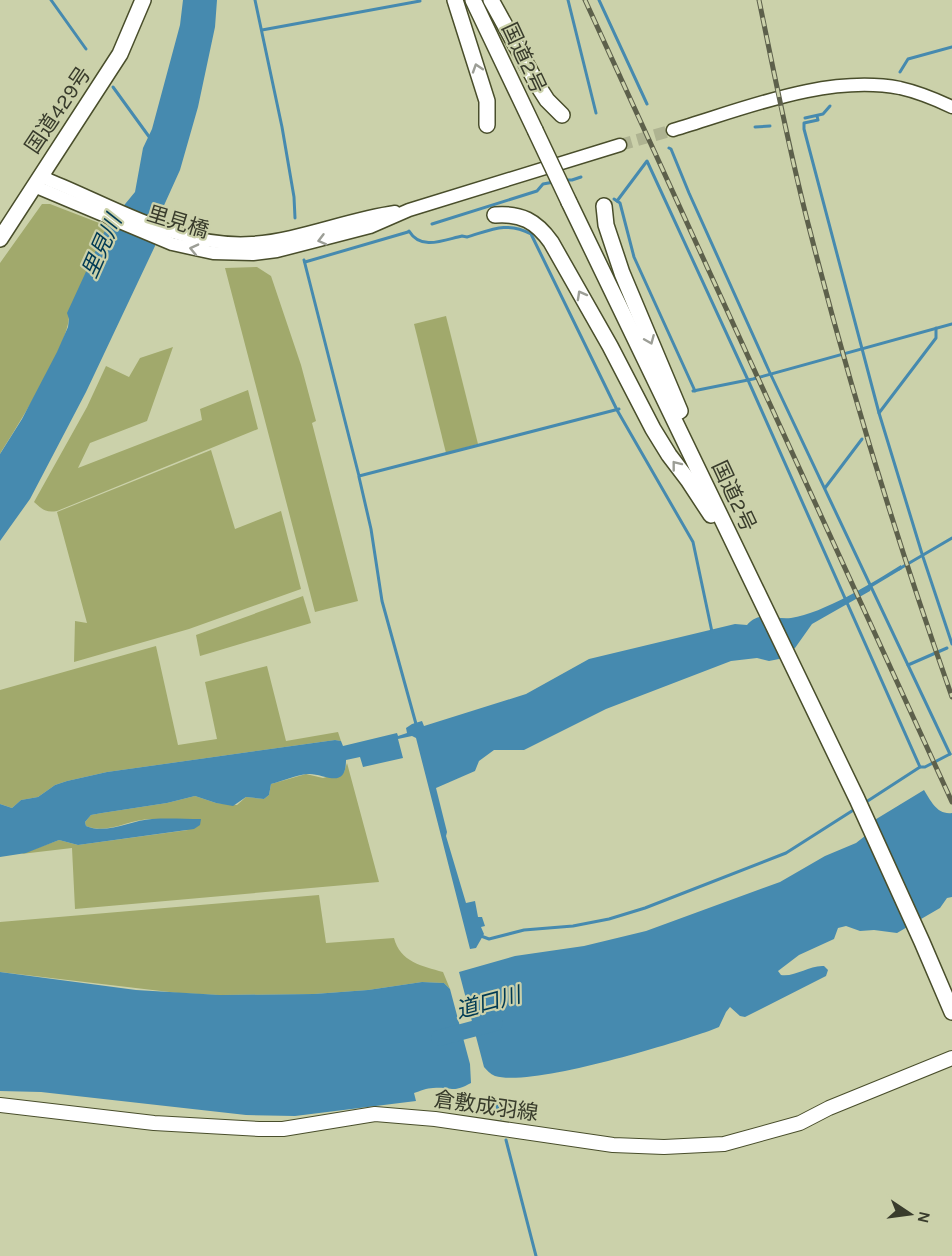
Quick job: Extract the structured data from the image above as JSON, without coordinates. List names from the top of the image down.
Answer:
{
  "streets": {
    "highway": ["国道2号", "国道429号"],
    "main road": ["倉敷成羽線"],
    "street": ["里見橋"]
  },
  "crossings": [
    ["国道429号", "里見橋"]
  ],
  "water": ["里見川", "道口川"],
  "north": "right"
}
